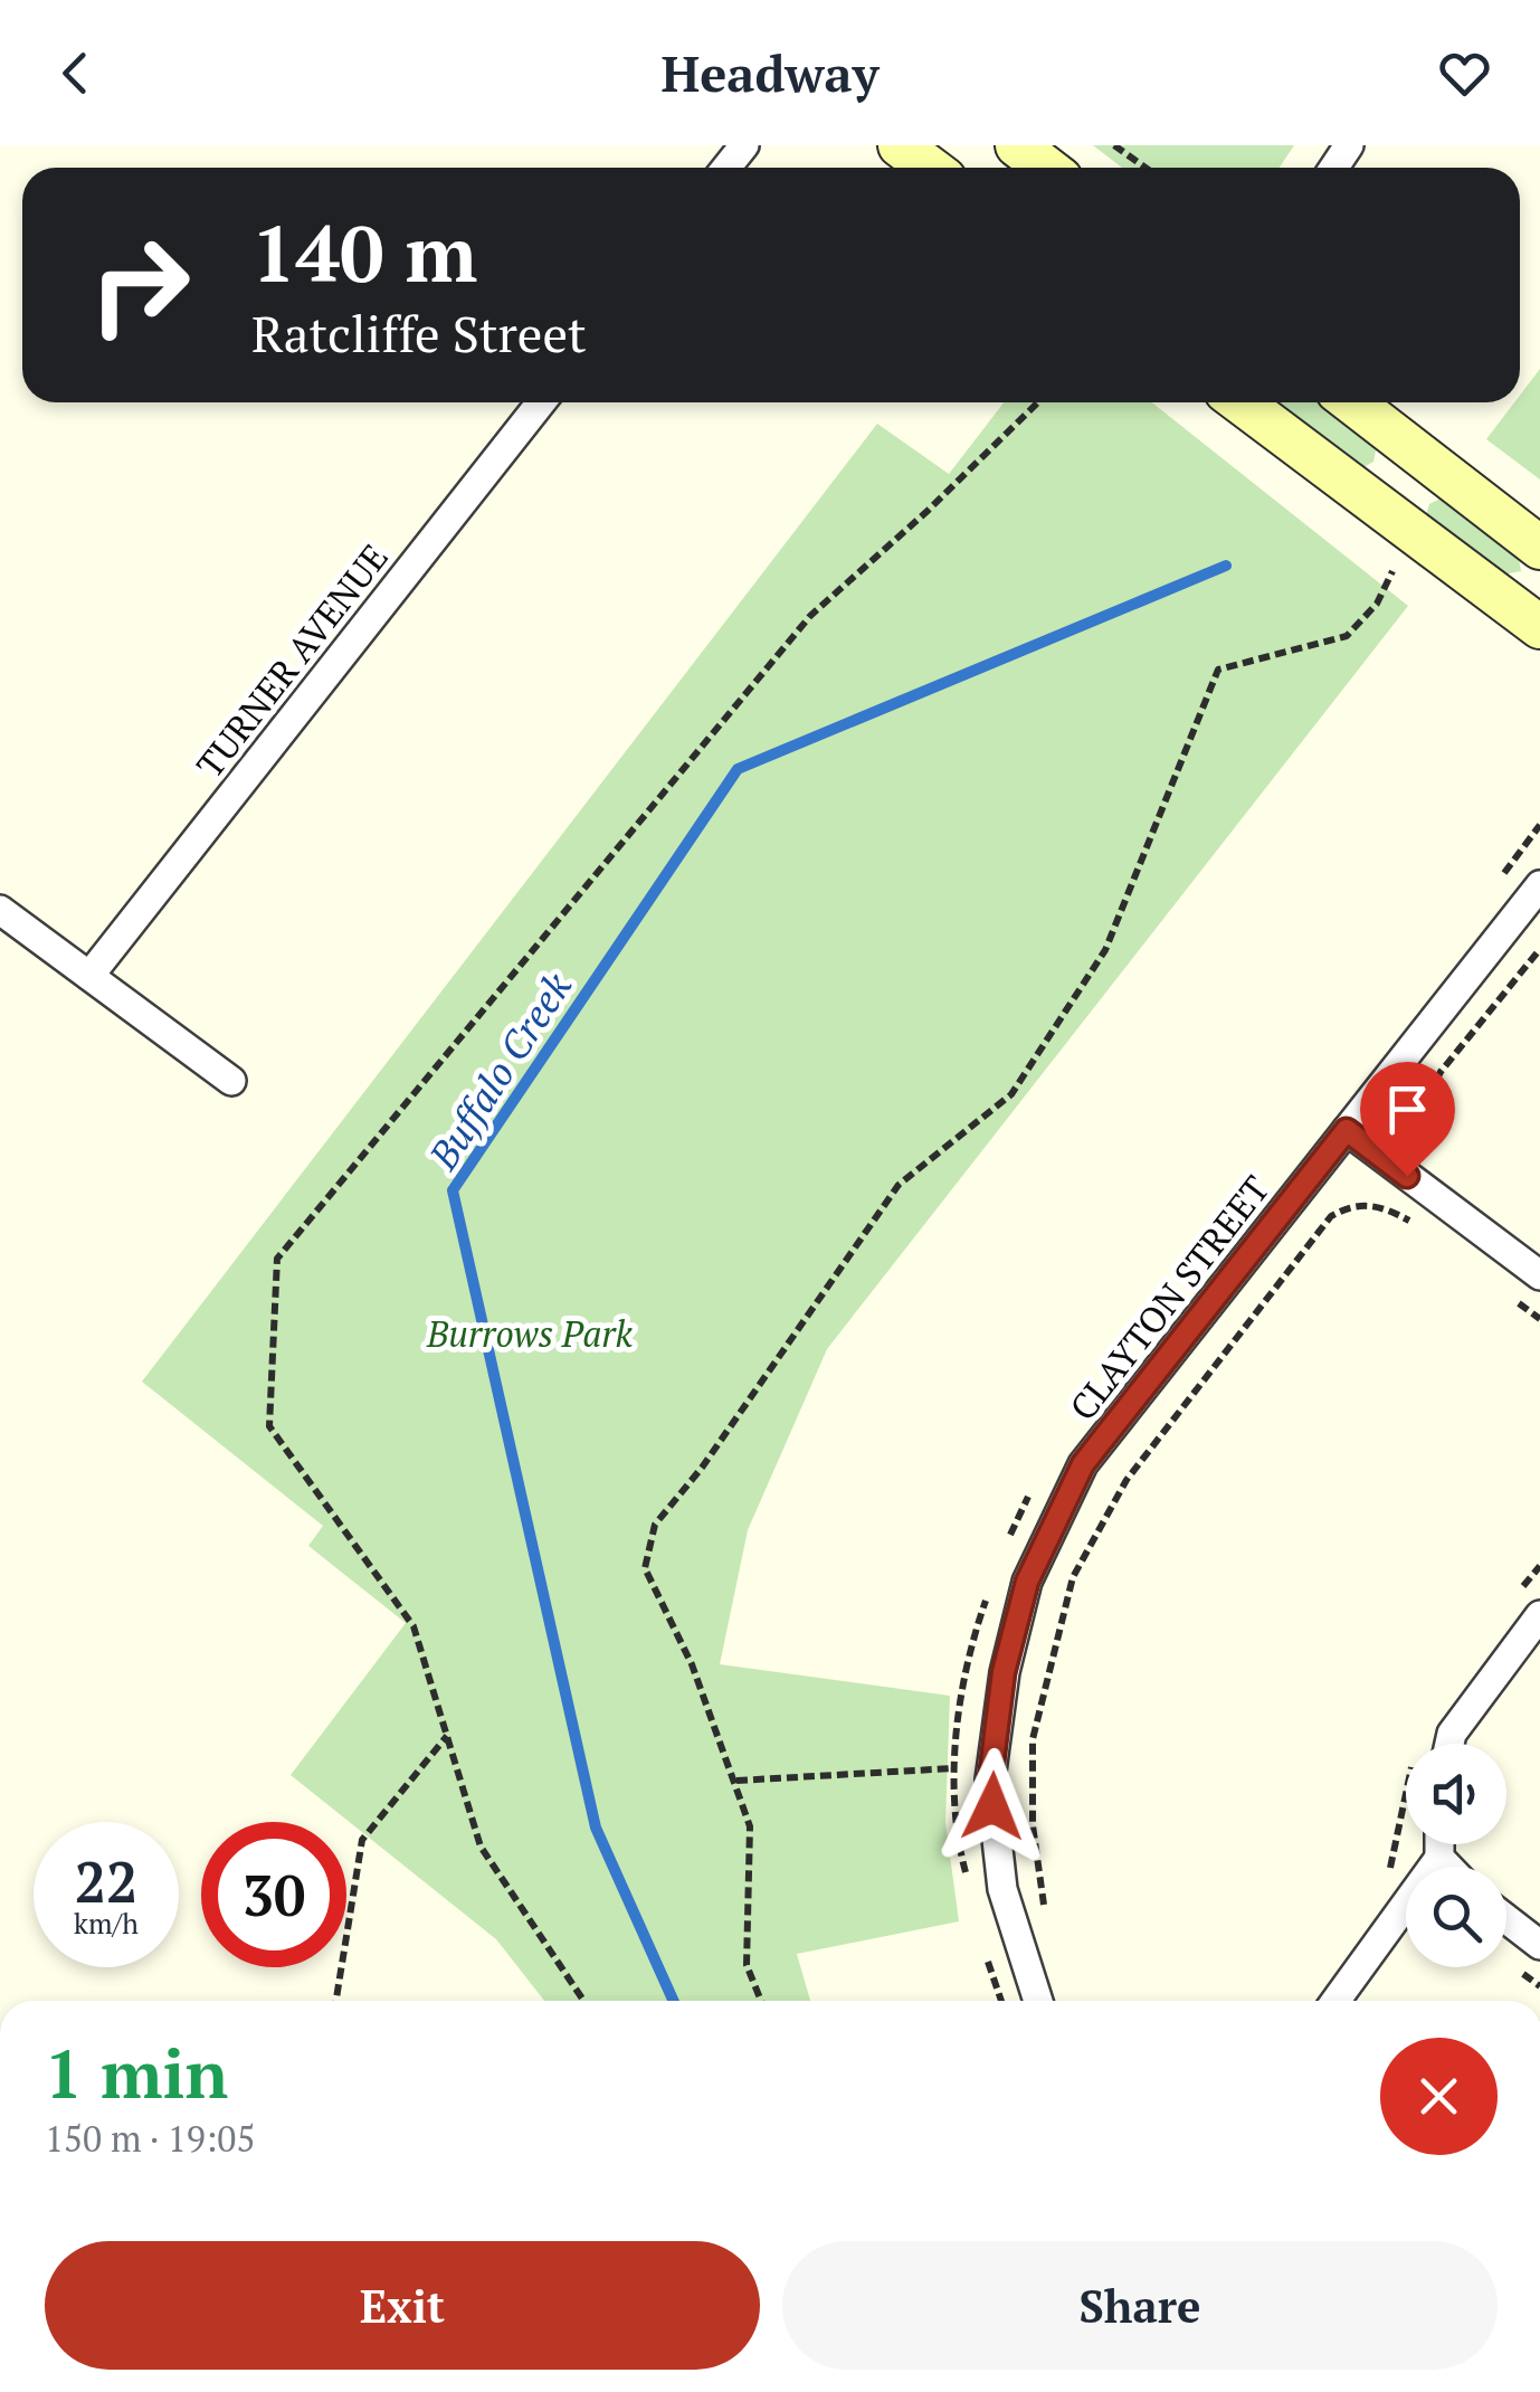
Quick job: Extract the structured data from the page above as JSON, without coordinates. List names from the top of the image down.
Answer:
{
  "streets": {
    "street": ["TURNER AVENUE", "CLAYTON STREET"]
  },
  "water": ["Buffalo Creek"],
  "parks": ["Burrows Park"],
  "page": {
    "header": "Headway",
    "turn": ["140 m", "Ratcliffe Street"],
    "speed": "22 km/h",
    "limit": "30",
    "heading": ["1 min", "150 m · 19:05"],
    "buttons": ["Exit", "Share"]
  }
}
